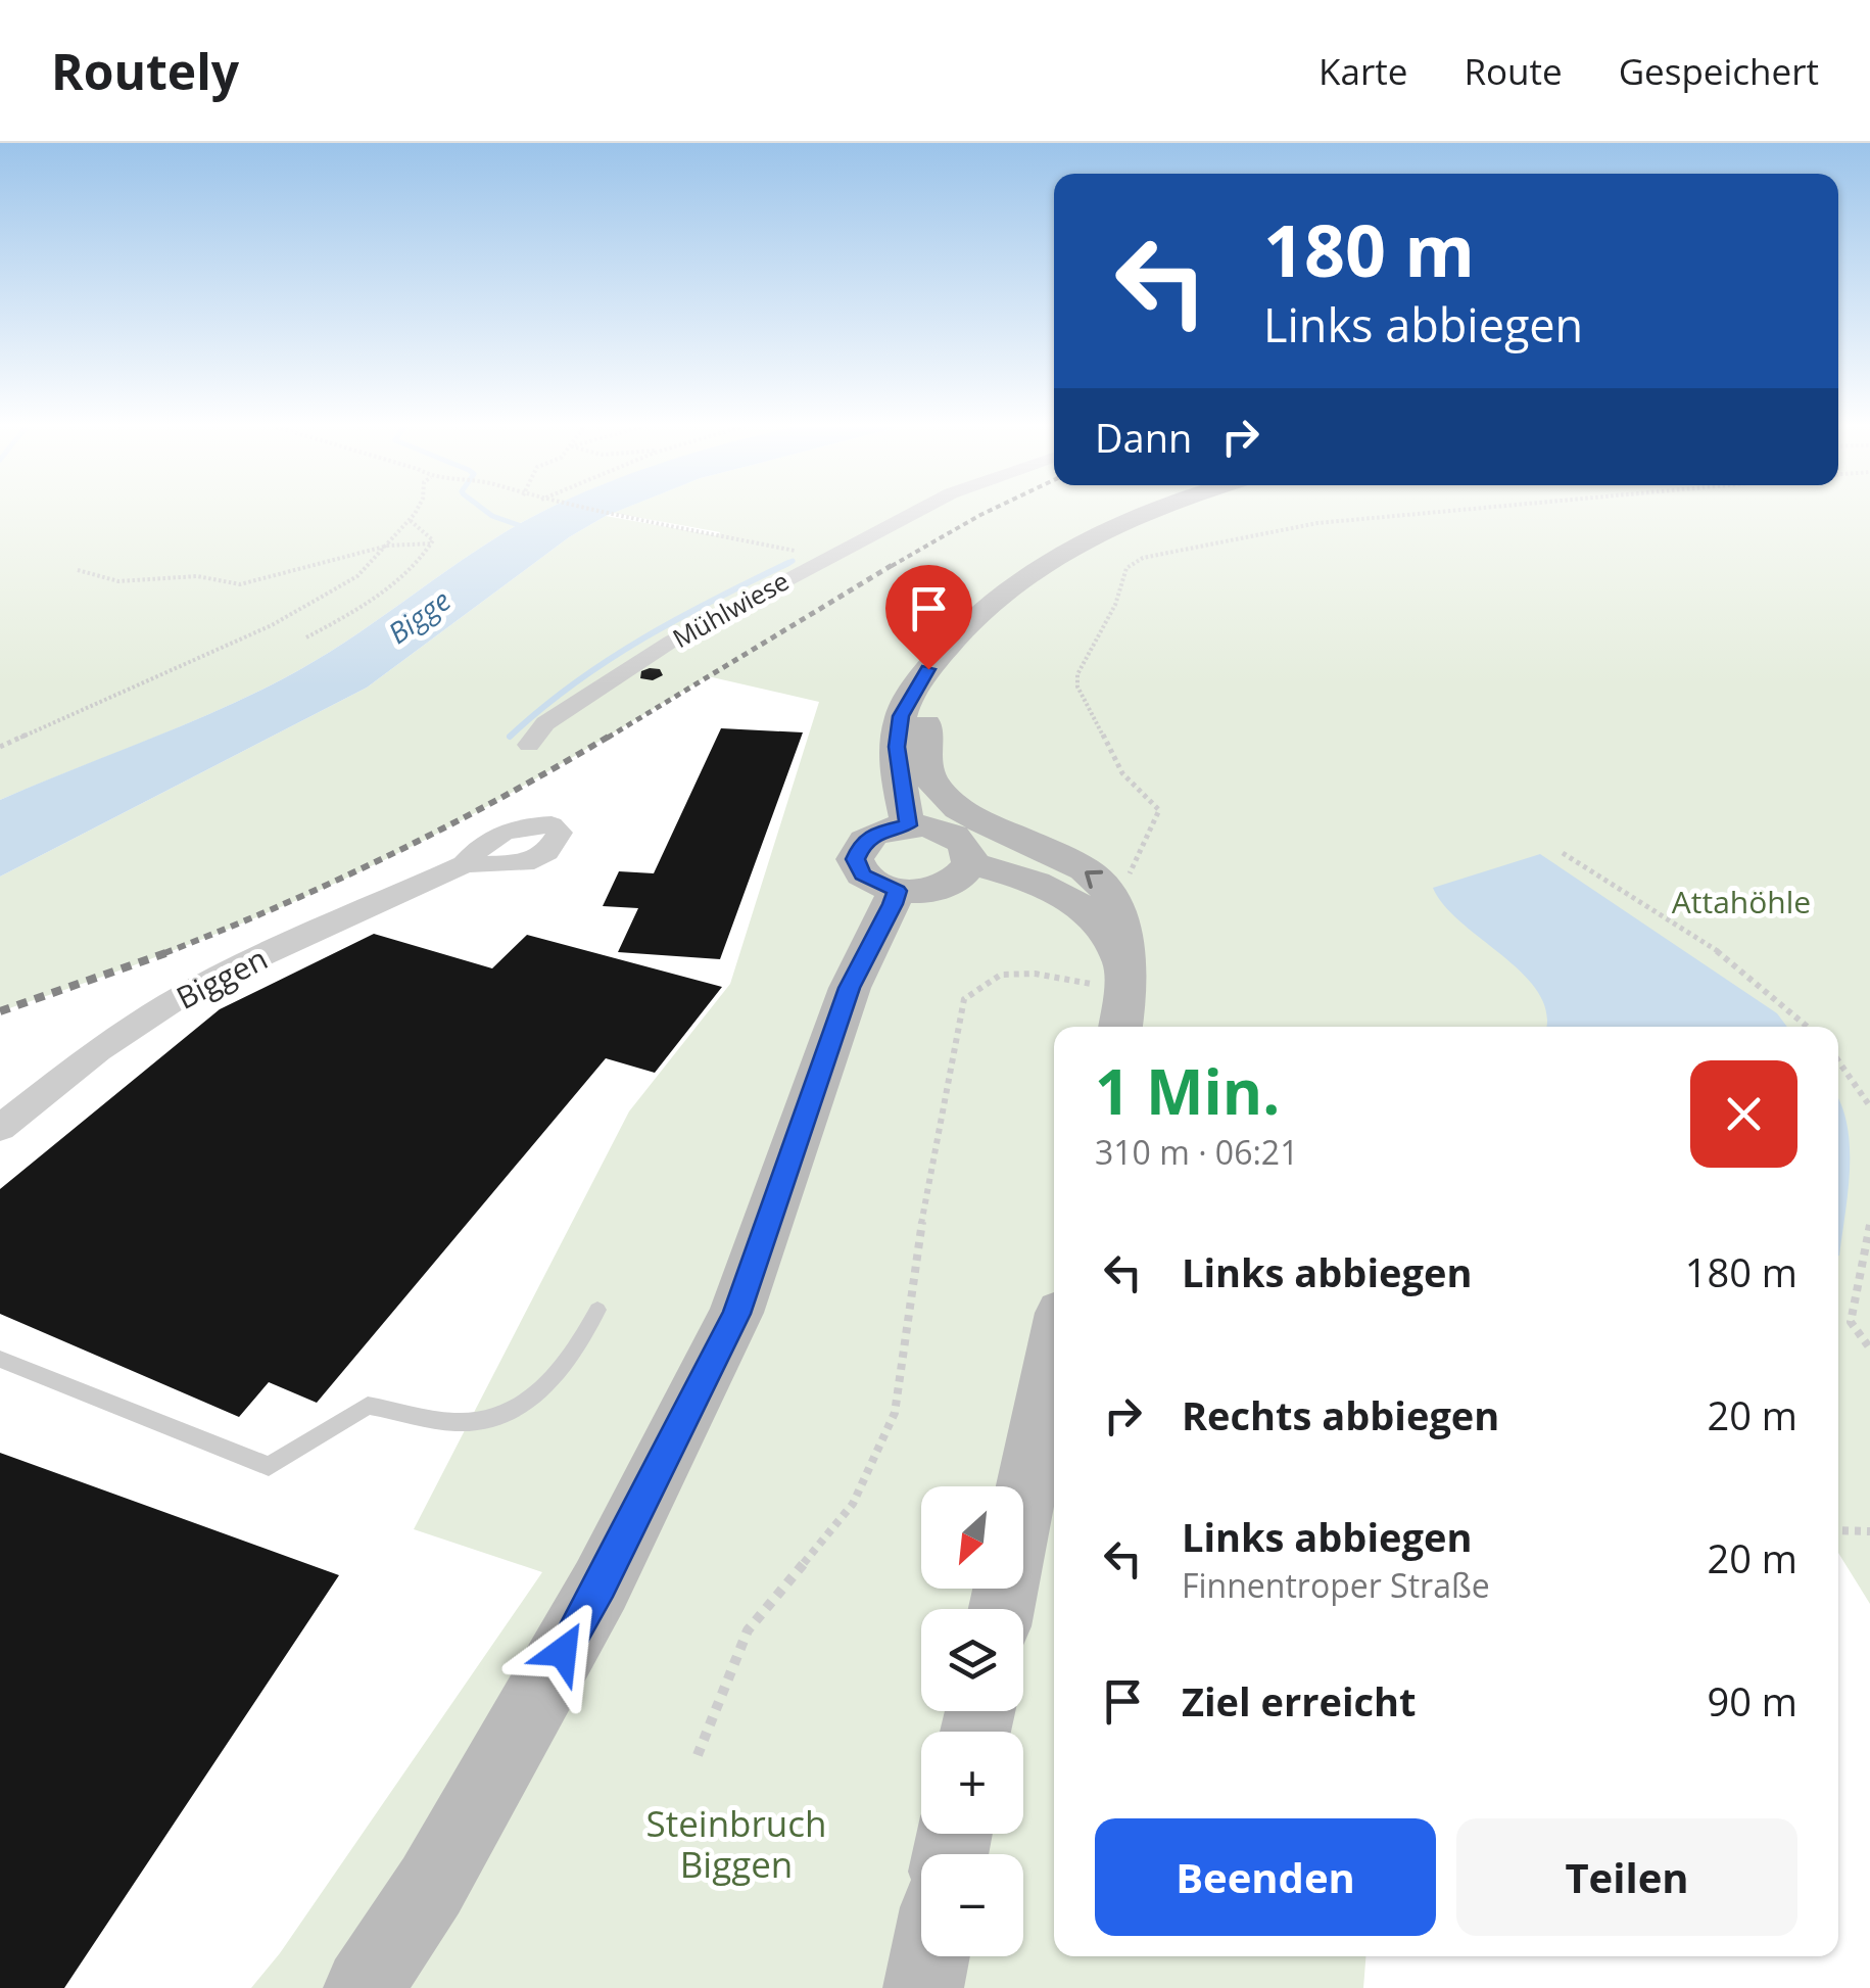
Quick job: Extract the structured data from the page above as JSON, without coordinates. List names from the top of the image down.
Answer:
{
  "streets": {
    "street": ["Mühlwiese", "Biggen"]
  },
  "water": ["Bigge"],
  "parks": ["Attahöhle", "Steinbruch Biggen"],
  "north": "bottom left",
  "page": {
    "header": "Routely",
    "nav": ["Karte", "Route", "Gespeichert"],
    "turn": ["180 m", "Links abbiegen"],
    "then": "Dann",
    "heading": ["1 Min.", "310 m · 06:21"],
    "list": [
      {
        "name": "Links abbiegen",
        "value": "180 m"
      },
      {
        "name": "Rechts abbiegen",
        "value": "20 m"
      },
      {
        "name": "Links abbiegen",
        "note": "Finnentroper Straße",
        "value": "20 m"
      },
      {
        "name": "Ziel erreicht",
        "value": "90 m"
      }
    ],
    "map_buttons": ["+", "−"],
    "buttons": ["Beenden", "Teilen"]
  }
}
